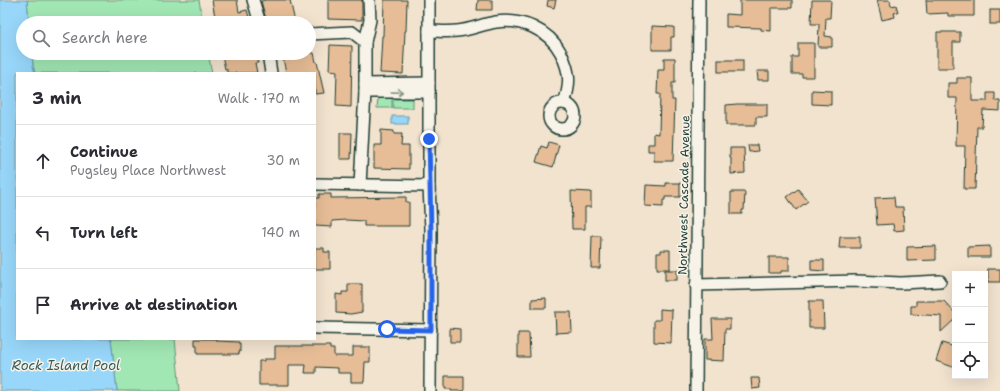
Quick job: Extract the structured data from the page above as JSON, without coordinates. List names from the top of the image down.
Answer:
{
  "streets": {
    "street": ["Northwest Cascade Avenue"]
  },
  "water": ["Rock Island Pool"],
  "page": {
    "search": "Search here",
    "heading": ["3 min", "Walk · 170 m"],
    "list": [
      ["Continue", "Pugsley Place Northwest", "30 m"],
      ["Turn left", "140 m"],
      "Arrive at destination"
    ],
    "map_buttons": ["+", "−"]
  }
}
